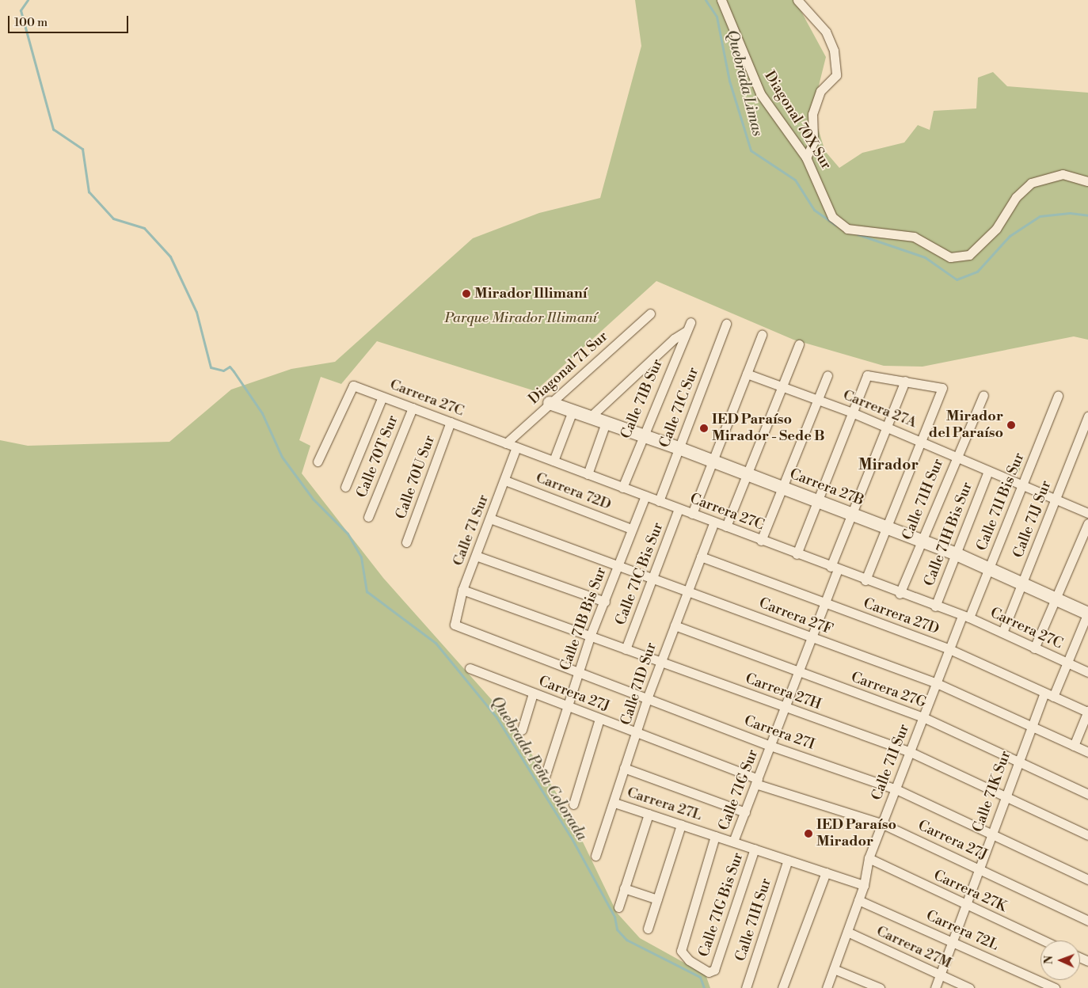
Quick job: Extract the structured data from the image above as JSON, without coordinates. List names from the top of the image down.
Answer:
{
  "streets": {
    "street": [
      "Diagonal 70X Sur",
      "Diagonal 71 Sur",
      "Carrera 27C",
      "Calle 71B Sur",
      "Calle 71C Sur",
      "Carrera 27A",
      "Calle 70T Sur",
      "Calle 70U Sur",
      "Carrera 27B",
      "Carrera 72D",
      "Calle 71H Sur",
      "Calle 71I Bis Sur",
      "Calle 71J Sur",
      "Calle 71 Sur",
      "Calle 71H Bis Sur",
      "Calle 71C Bis Sur",
      "Carrera 27F",
      "Carrera 27D",
      "Calle 71B Bis Sur",
      "Calle 71D Sur",
      "Carrera 27G",
      "Carrera 27H",
      "Carrera 27J",
      "Carrera 27I",
      "Calle 71I Sur",
      "Calle 71G Sur",
      "Calle 71K Sur",
      "Carrera 27L",
      "Carrera 27K",
      "Calle 71G Bis Sur",
      "Carrera 72L",
      "Carrera 27M"
    ]
  },
  "crossings": [
    ["Diagonal 71 Sur", "Carrera 27C"],
    ["Diagonal 71 Sur", "Carrera 27B"],
    ["Carrera 27C", "Calle 71B Sur"],
    ["Carrera 27C", "Calle 71C Sur"],
    ["Carrera 27C", "Calle 70T Sur"],
    ["Carrera 27C", "Calle 70U Sur"],
    ["Carrera 27C", "Calle 71H Sur"],
    ["Carrera 27C", "Calle 71I Bis Sur"],
    ["Carrera 27C", "Calle 71J Sur"],
    ["Carrera 27C", "Calle 71 Sur"],
    ["Carrera 27C", "Calle 71H Bis Sur"],
    ["Carrera 27C", "Calle 71C Bis Sur"],
    ["Carrera 27C", "Calle 71B Bis Sur"],
    ["Carrera 27C", "Calle 71D Sur"],
    ["Carrera 27C", "Calle 71I Sur"],
    ["Carrera 27C", "Calle 71G Sur"],
    ["Calle 71B Sur", "Carrera 27B"],
    ["Calle 71C Sur", "Carrera 27B"],
    ["Carrera 27A", "Calle 71H Sur"],
    ["Carrera 27A", "Calle 71I Bis Sur"],
    ["Carrera 27A", "Calle 71J Sur"],
    ["Carrera 27A", "Calle 71H Bis Sur"],
    ["Carrera 27A", "Calle 71G Sur"],
    ["Carrera 27B", "Calle 71H Sur"],
    ["Carrera 27B", "Calle 71I Bis Sur"],
    ["Carrera 27B", "Calle 71J Sur"],
    ["Carrera 27B", "Calle 71H Bis Sur"],
    ["Carrera 27B", "Calle 71G Sur"],
    ["Carrera 72D", "Calle 71 Sur"],
    ["Carrera 72D", "Calle 71B Bis Sur"],
    ["Calle 71H Sur", "Carrera 27L"],
    ["Calle 71I Bis Sur", "Calle 71I Sur"],
    ["Calle 71 Sur", "Carrera 27F"],
    ["Calle 71 Sur", "Carrera 27H"],
    ["Calle 71 Sur", "Carrera 27I"],
    ["Calle 71C Bis Sur", "Carrera 27F"],
    ["Calle 71C Bis Sur", "Carrera 27H"],
    ["Carrera 27F", "Calle 71B Bis Sur"],
    ["Carrera 27F", "Calle 71D Sur"],
    ["Carrera 27F", "Calle 71I Sur"],
    ["Carrera 27F", "Calle 71G Sur"],
    ["Carrera 27F", "Calle 71K Sur"],
    ["Carrera 27D", "Calle 71D Sur"],
    ["Carrera 27D", "Calle 71I Sur"],
    ["Carrera 27D", "Calle 71G Sur"],
    ["Carrera 27D", "Calle 71K Sur"],
    ["Calle 71B Bis Sur", "Carrera 27H"],
    ["Calle 71B Bis Sur", "Carrera 27J"],
    ["Calle 71B Bis Sur", "Carrera 27I"],
    ["Calle 71D Sur", "Carrera 27G"],
    ["Calle 71D Sur", "Carrera 27H"],
    ["Calle 71D Sur", "Carrera 27J"],
    ["Calle 71D Sur", "Carrera 27I"],
    ["Calle 71D Sur", "Carrera 27L"],
    ["Carrera 27G", "Calle 71I Sur"],
    ["Carrera 27G", "Calle 71G Sur"],
    ["Carrera 27G", "Calle 71K Sur"],
    ["Carrera 27H", "Calle 71I Sur"],
    ["Carrera 27H", "Calle 71G Sur"],
    ["Carrera 27H", "Calle 71K Sur"],
    ["Carrera 27J", "Calle 71I Sur"],
    ["Carrera 27J", "Calle 71G Sur"],
    ["Carrera 27J", "Calle 71K Sur"],
    ["Carrera 27I", "Calle 71I Sur"],
    ["Carrera 27I", "Calle 71G Sur"],
    ["Carrera 27I", "Calle 71K Sur"],
    ["Calle 71I Sur", "Carrera 27L"],
    ["Calle 71I Sur", "Carrera 27K"],
    ["Calle 71I Sur", "Carrera 72L"],
    ["Calle 71I Sur", "Carrera 27M"],
    ["Calle 71G Sur", "Carrera 27L"],
    ["Calle 71K Sur", "Carrera 27K"],
    ["Calle 71K Sur", "Carrera 72L"],
    ["Calle 71K Sur", "Carrera 27M"],
    ["Carrera 27L", "Calle 71G Bis Sur"]
  ],
  "districts": ["Mirador"],
  "water": ["Quebrada Limas", "Quebrada Peña Colorada"],
  "parks": ["Parque Mirador Illimaní"],
  "places": [
    "Mirador Illimaní",
    "Mirador del Paraíso",
    "IED Paraíso Mirador - Sede B",
    "IED Paraíso Mirador"
  ],
  "scale_bar": "100 m",
  "north": "left"
}
